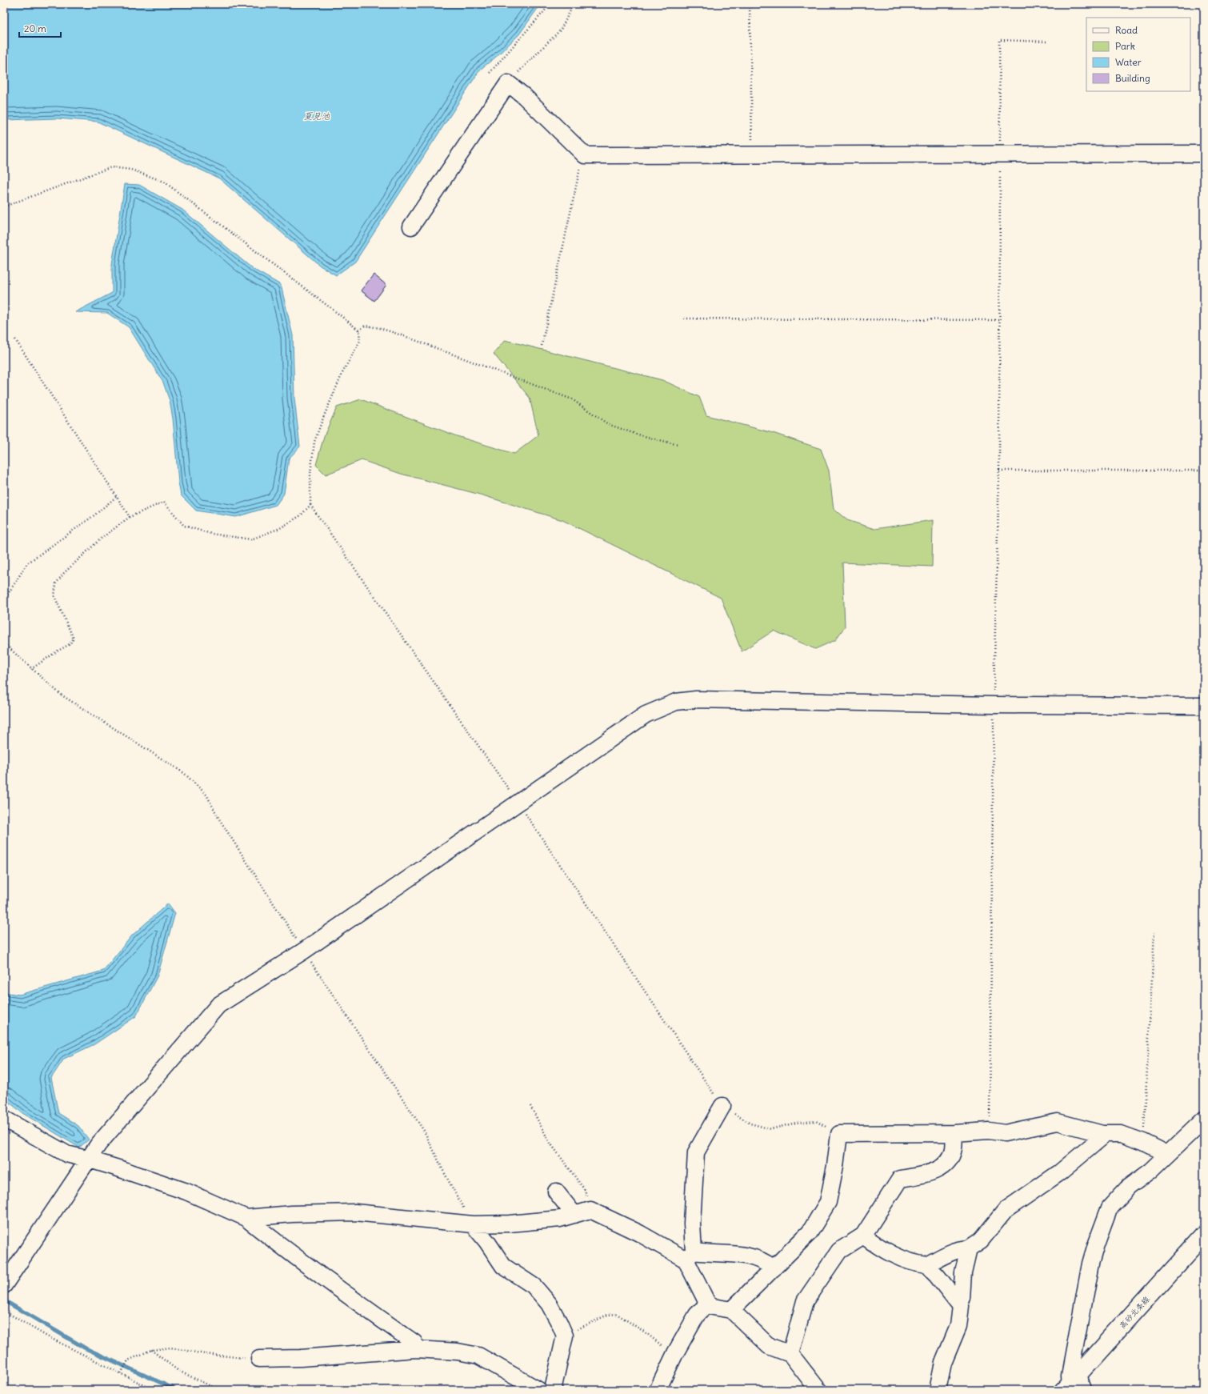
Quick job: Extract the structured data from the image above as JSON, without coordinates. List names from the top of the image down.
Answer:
{
  "streets": {
    "main road": ["高砂北条線"]
  },
  "water": ["夏見池"],
  "legend": [
    "Road",
    "Park",
    "Water",
    "Building"
  ],
  "scale_bar": "20 m"
}
